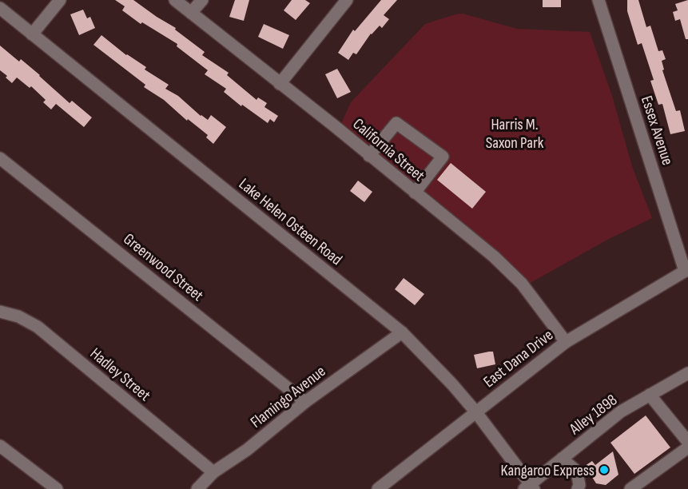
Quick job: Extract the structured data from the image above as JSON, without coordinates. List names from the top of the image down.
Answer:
{
  "streets": {
    "street": [
      "Essex Avenue",
      "California Street",
      "Lake Helen Osteen Road",
      "Greenwood Street",
      "East Dana Drive",
      "Hadley Street",
      "Flamingo Avenue",
      "Alley 1898"
    ]
  },
  "crossings": [
    ["Essex Avenue", "East Dana Drive"],
    ["California Street", "East Dana Drive"],
    ["Lake Helen Osteen Road", "East Dana Drive"],
    ["Lake Helen Osteen Road", "Flamingo Avenue"],
    ["Lake Helen Osteen Road", "Alley 1898"],
    ["Greenwood Street", "Flamingo Avenue"],
    ["Hadley Street", "Flamingo Avenue"]
  ],
  "parks": ["Harris M. Saxon Park"],
  "places": ["Kangaroo Express"]
}
